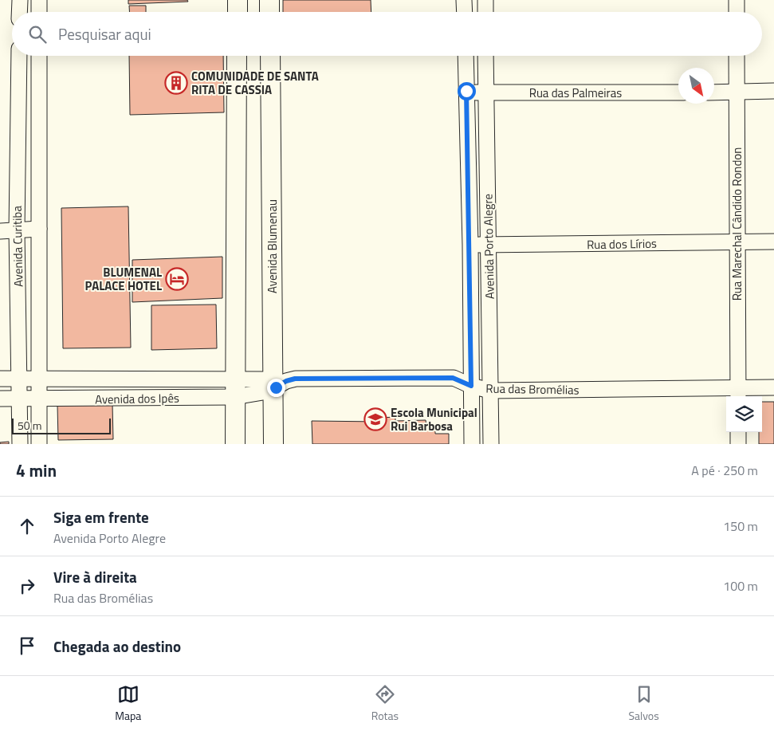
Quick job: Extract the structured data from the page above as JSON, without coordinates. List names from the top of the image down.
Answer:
{
  "streets": {
    "main road": ["Avenida Blumenau"],
    "street": [
      "Rua das Palmeiras",
      "Rua Marechal Cândido Rondon",
      "Rua dos Lírios",
      "Avenida Curitiba",
      "Avenida Porto Alegre",
      "Rua das Bromélias",
      "Avenida dos Ipês"
    ]
  },
  "crossings": [
    ["Rua das Palmeiras", "Avenida Porto Alegre"],
    ["Rua Marechal Cândido Rondon", "Rua dos Lírios"],
    ["Rua Marechal Cândido Rondon", "Rua das Bromélias"],
    ["Rua dos Lírios", "Avenida Porto Alegre"],
    ["Avenida Curitiba", "Avenida dos Ipês"],
    ["Avenida Blumenau", "Rua das Bromélias"],
    ["Avenida Blumenau", "Avenida dos Ipês"],
    ["Avenida Porto Alegre", "Rua das Bromélias"],
    ["Rua das Bromélias", "Avenida dos Ipês"]
  ],
  "places": {
    "building": ["COMUNIDADE DE SANTA RITA DE CASSIA"],
    "hotel": ["BLUMENAL PALACE HOTEL"],
    "school or university": ["Escola Municipal Rui Barbosa"]
  },
  "scale_bar": "50 m",
  "north": "bottom right",
  "page": {
    "search": "Pesquisar aqui",
    "scale": "50 m",
    "heading": ["4 min", "A pé · 250 m"],
    "list": [
      ["Siga em frente", "Avenida Porto Alegre", "150 m"],
      ["Vire à direita", "Rua das Bromélias", "100 m"],
      "Chegada ao destino"
    ],
    "nav": ["Mapa", "Rotas", "Salvos"]
  }
}
